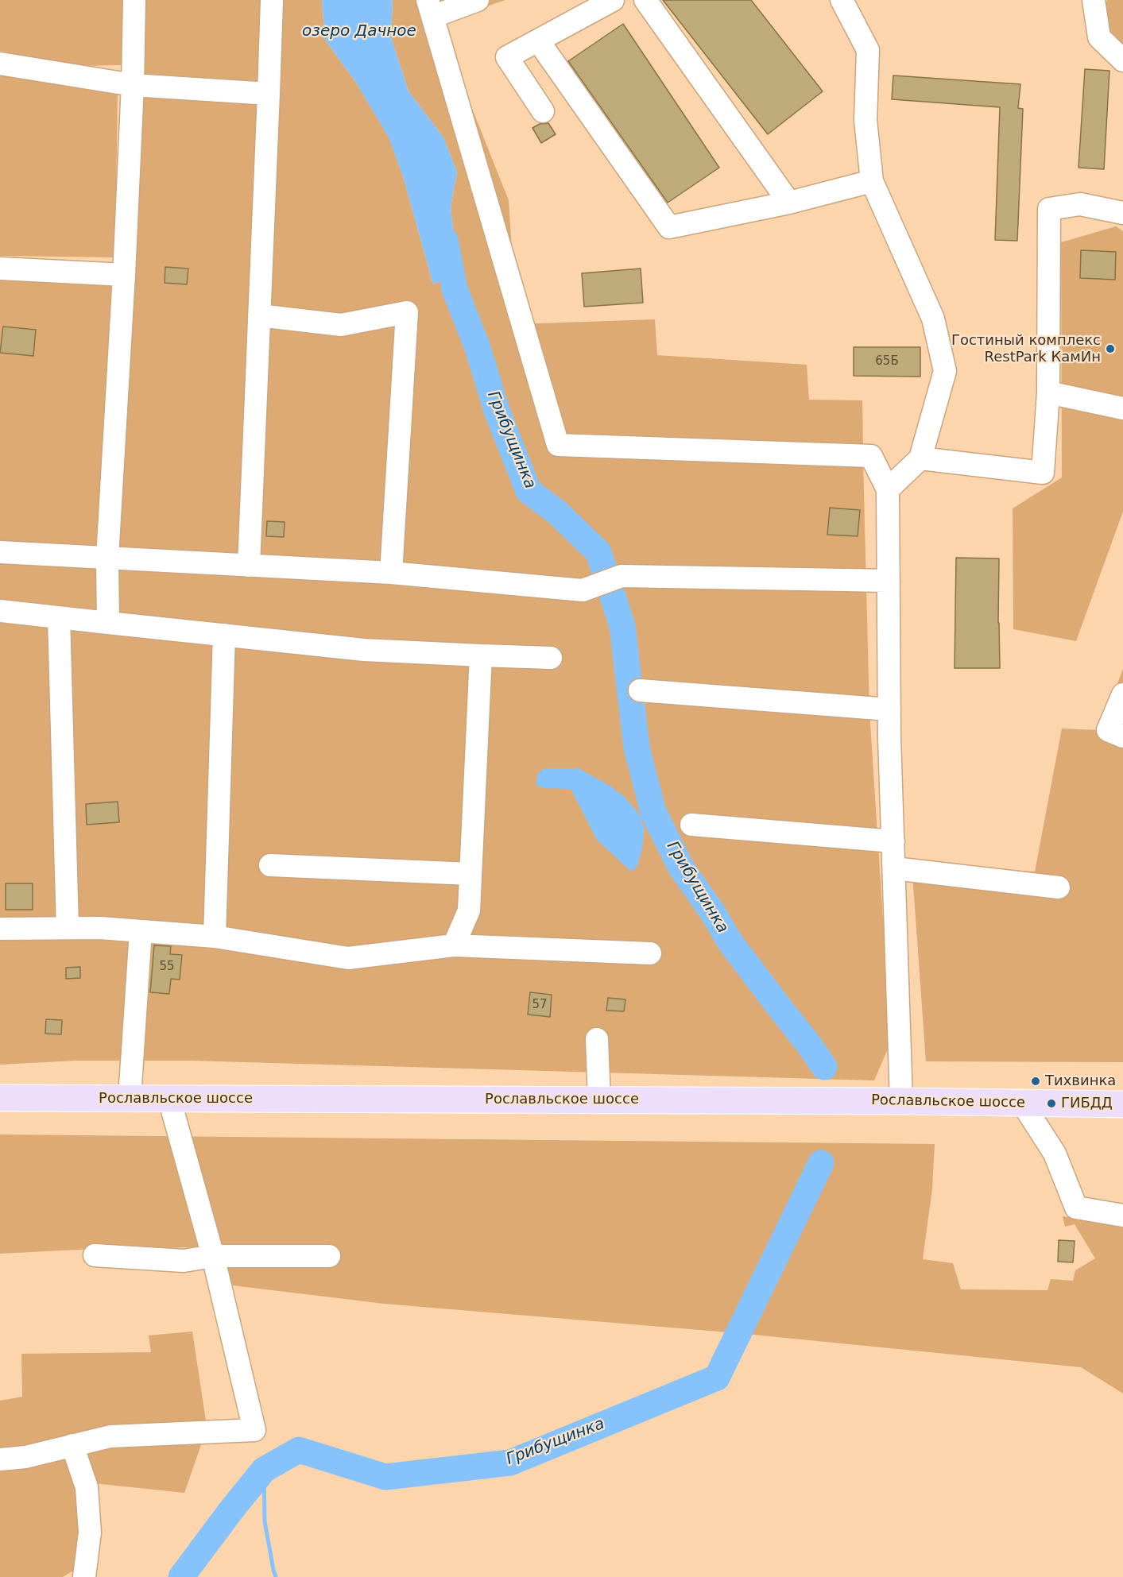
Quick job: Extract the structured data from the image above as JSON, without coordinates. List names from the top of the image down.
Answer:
{
  "streets": {
    "main road": ["Рославльское шоссе"]
  },
  "water": ["озеро Дачное", "Грибущинка"],
  "places": ["Гостиный комплекс RestPark КамИн", "Тихвинка", "ГИБДД"],
  "house_numbers": ["65Б", "55", "57"]
}
